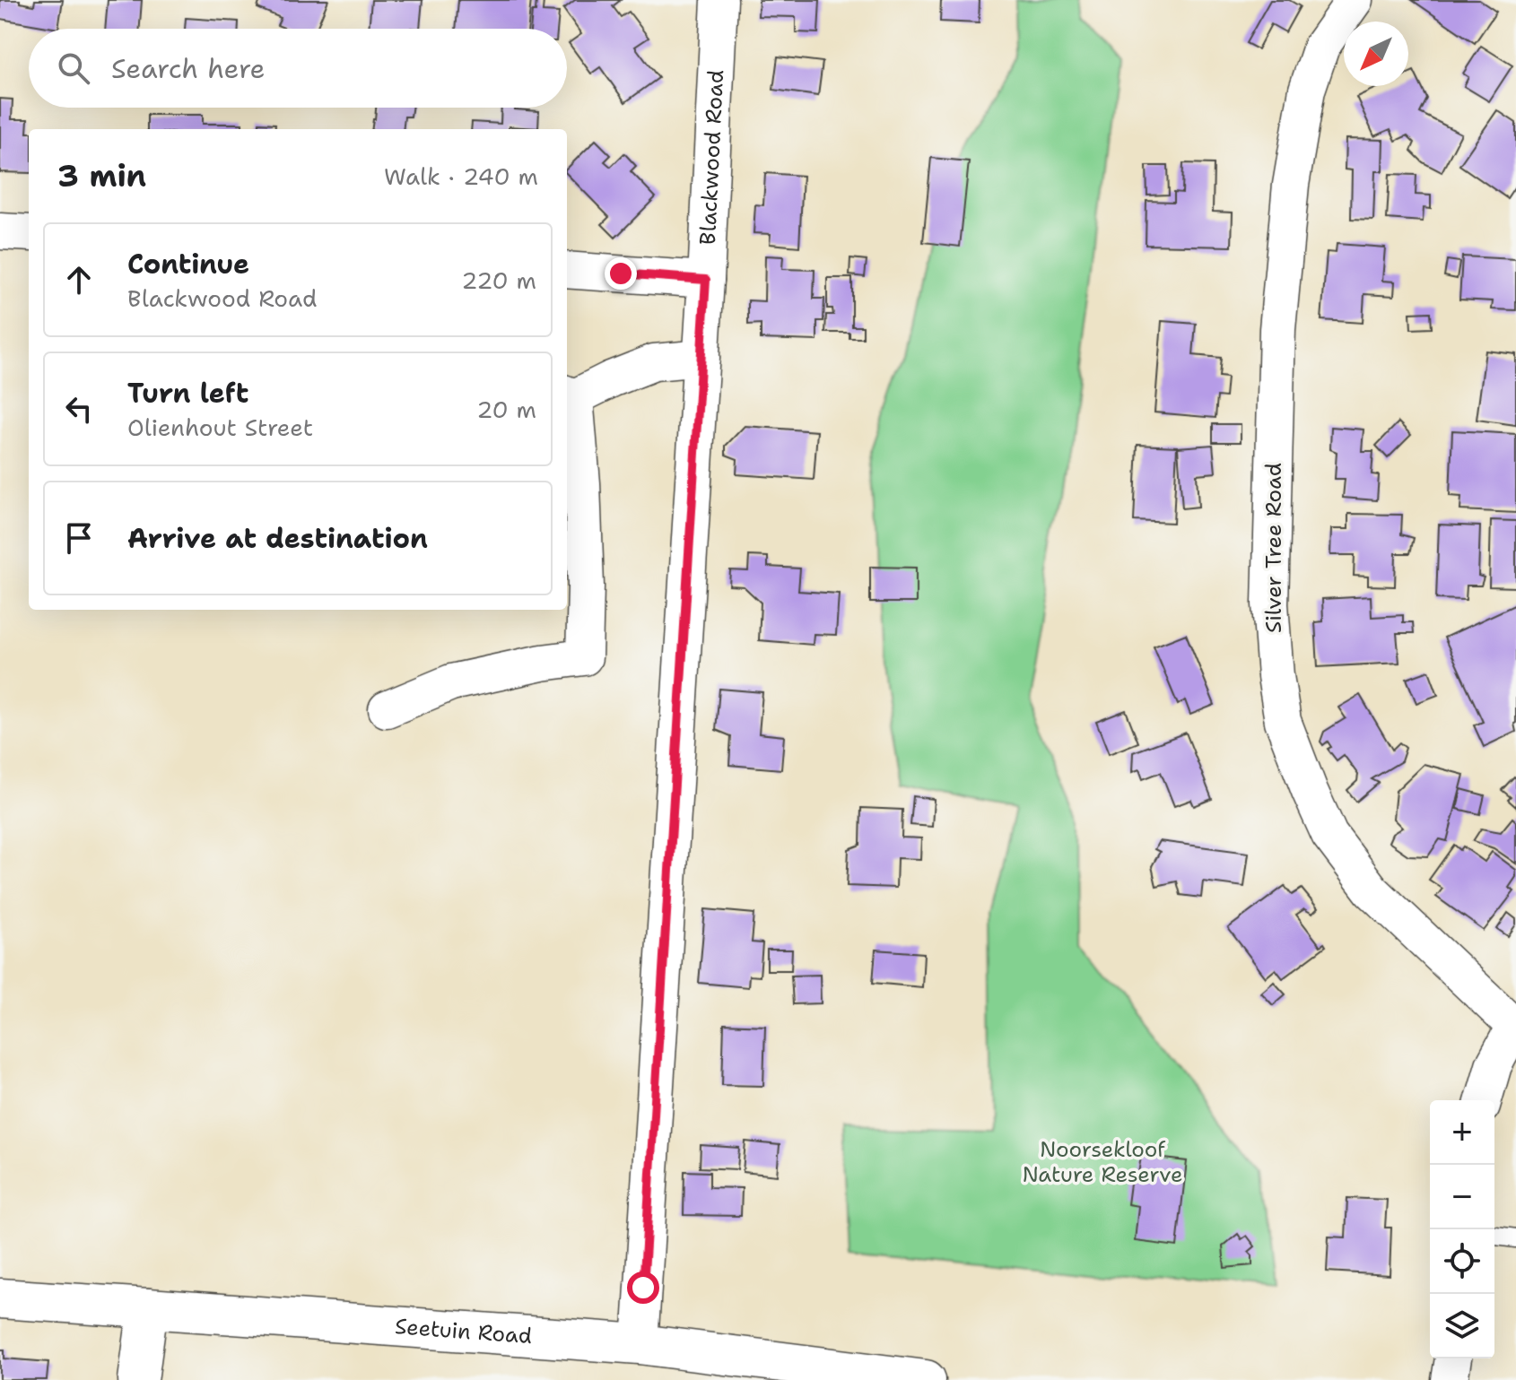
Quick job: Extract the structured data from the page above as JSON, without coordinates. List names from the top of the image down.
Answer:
{
  "streets": {
    "street": ["Blackwood Road", "Silver Tree Road", "Seetuin Road"]
  },
  "crossings": [
    ["Blackwood Road", "Seetuin Road"]
  ],
  "parks": ["Noorsekloof Nature Reserve"],
  "north": "bottom left",
  "page": {
    "search": "Search here",
    "heading": ["3 min", "Walk · 240 m"],
    "list": [
      ["Continue", "Blackwood Road", "220 m"],
      ["Turn left", "Olienhout Street", "20 m"],
      "Arrive at destination"
    ],
    "map_buttons": ["+", "−"]
  }
}
